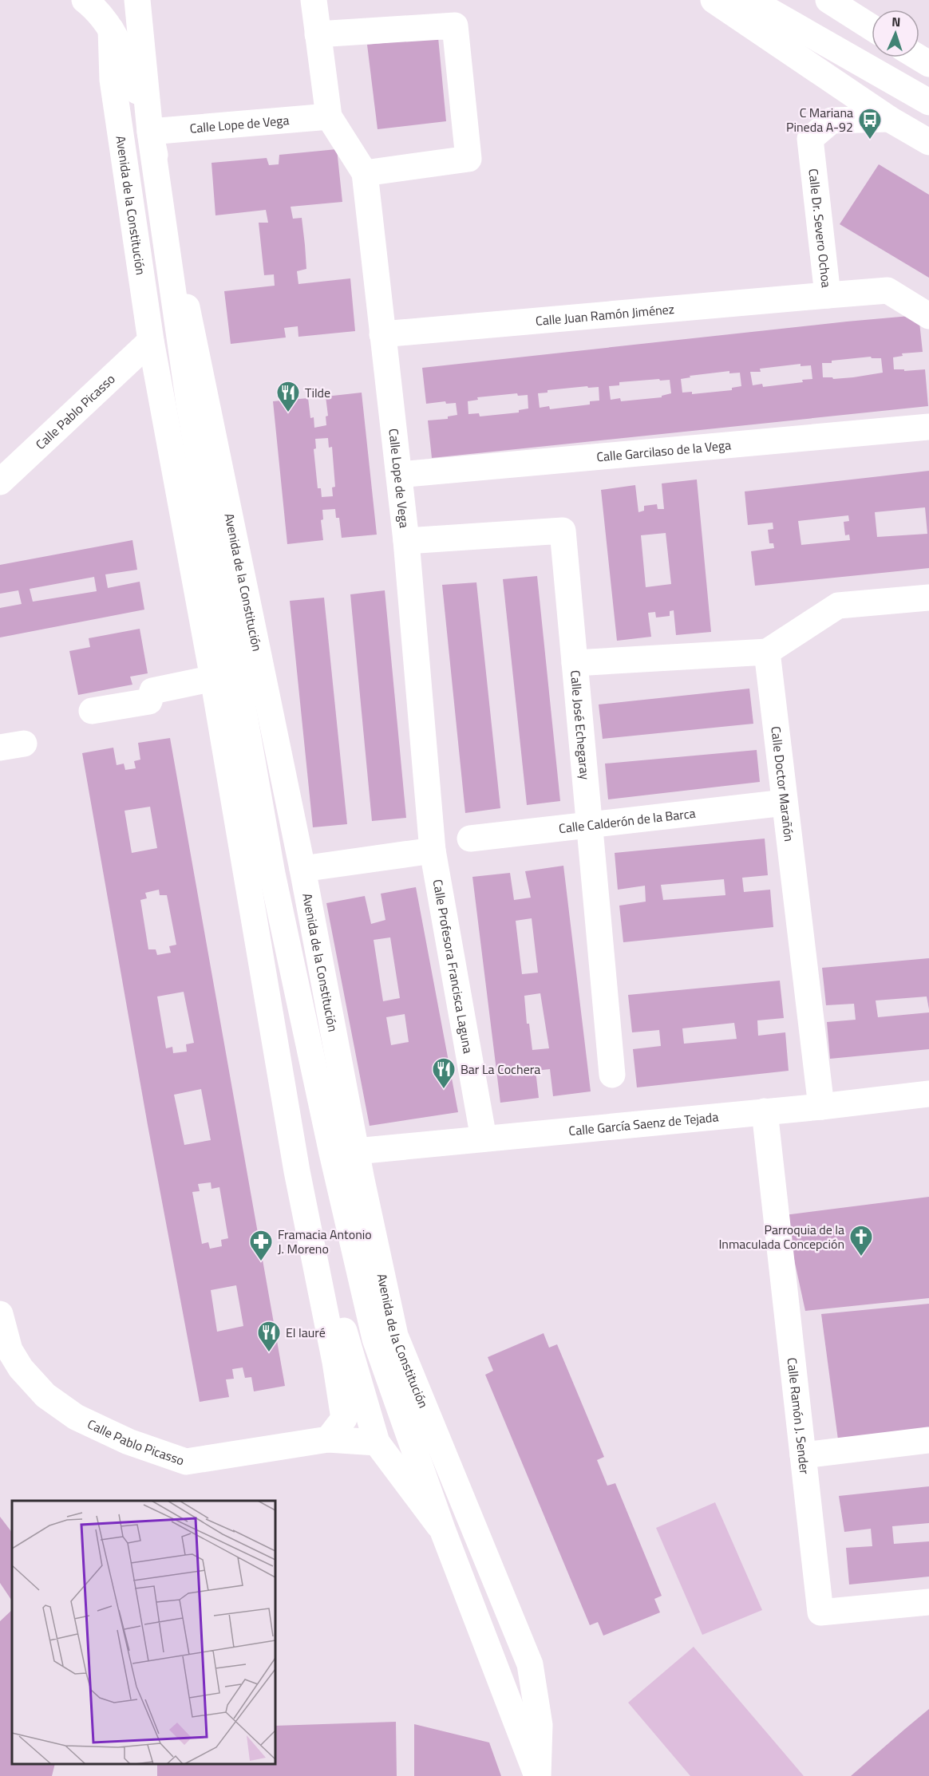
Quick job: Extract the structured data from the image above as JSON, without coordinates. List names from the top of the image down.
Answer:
{
  "streets": {
    "main road": [
      "Calle Lope de Vega",
      "Avenida de la Constitución",
      "Calle Dr. Severo Ochoa",
      "Calle Juan Ramón Jiménez",
      "Calle Pablo Picasso",
      "Calle Garcilaso de la Vega",
      "Calle José Echegaray",
      "Calle Doctor Marañón",
      "Calle Calderón de la Barca",
      "Calle Profesora Francisca Laguna",
      "Calle García Saenz de Tejada",
      "Calle Ramón J. Sender"
    ]
  },
  "crossings": [
    ["Calle Lope de Vega", "Avenida de la Constitución"],
    ["Calle Lope de Vega", "Calle Juan Ramón Jiménez"],
    ["Calle Lope de Vega", "Calle Garcilaso de la Vega"],
    ["Calle Lope de Vega", "Calle José Echegaray"],
    ["Calle Lope de Vega", "Calle Profesora Francisca Laguna"],
    ["Avenida de la Constitución", "Calle Pablo Picasso"],
    ["Avenida de la Constitución", "Calle García Saenz de Tejada"],
    ["Calle Dr. Severo Ochoa", "Calle Juan Ramón Jiménez"],
    ["Calle José Echegaray", "Calle Calderón de la Barca"],
    ["Calle Doctor Marañón", "Calle Calderón de la Barca"],
    ["Calle Doctor Marañón", "Calle García Saenz de Tejada"],
    ["Calle Profesora Francisca Laguna", "Calle García Saenz de Tejada"],
    ["Calle García Saenz de Tejada", "Calle Ramón J. Sender"]
  ],
  "places": {
    "bus stop": ["C Mariana Pineda A-92"],
    "restaurant": ["Tilde", "Bar La Cochera", "El lauré"],
    "church": ["Parroquia de la Inmaculada Concepción"],
    "pharmacy": ["Framacia Antonio J. Moreno"]
  },
  "north": "top"
}
